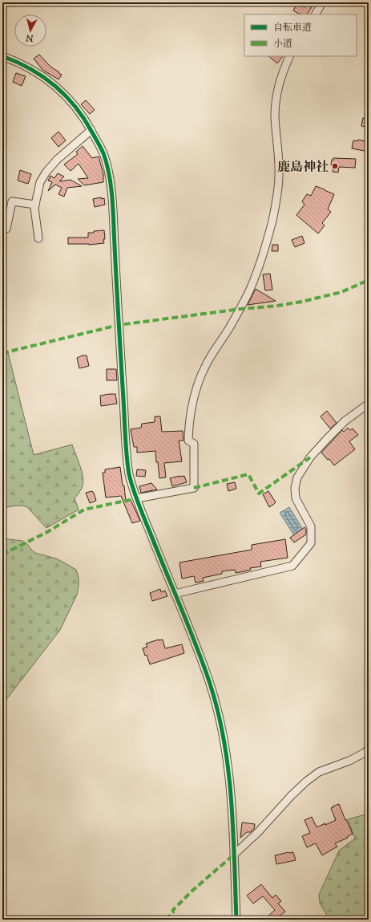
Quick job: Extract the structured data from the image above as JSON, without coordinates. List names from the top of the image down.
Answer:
{
  "places": ["鹿島神社"],
  "legend": ["自転車道", "小道"],
  "north": "bottom"
}
